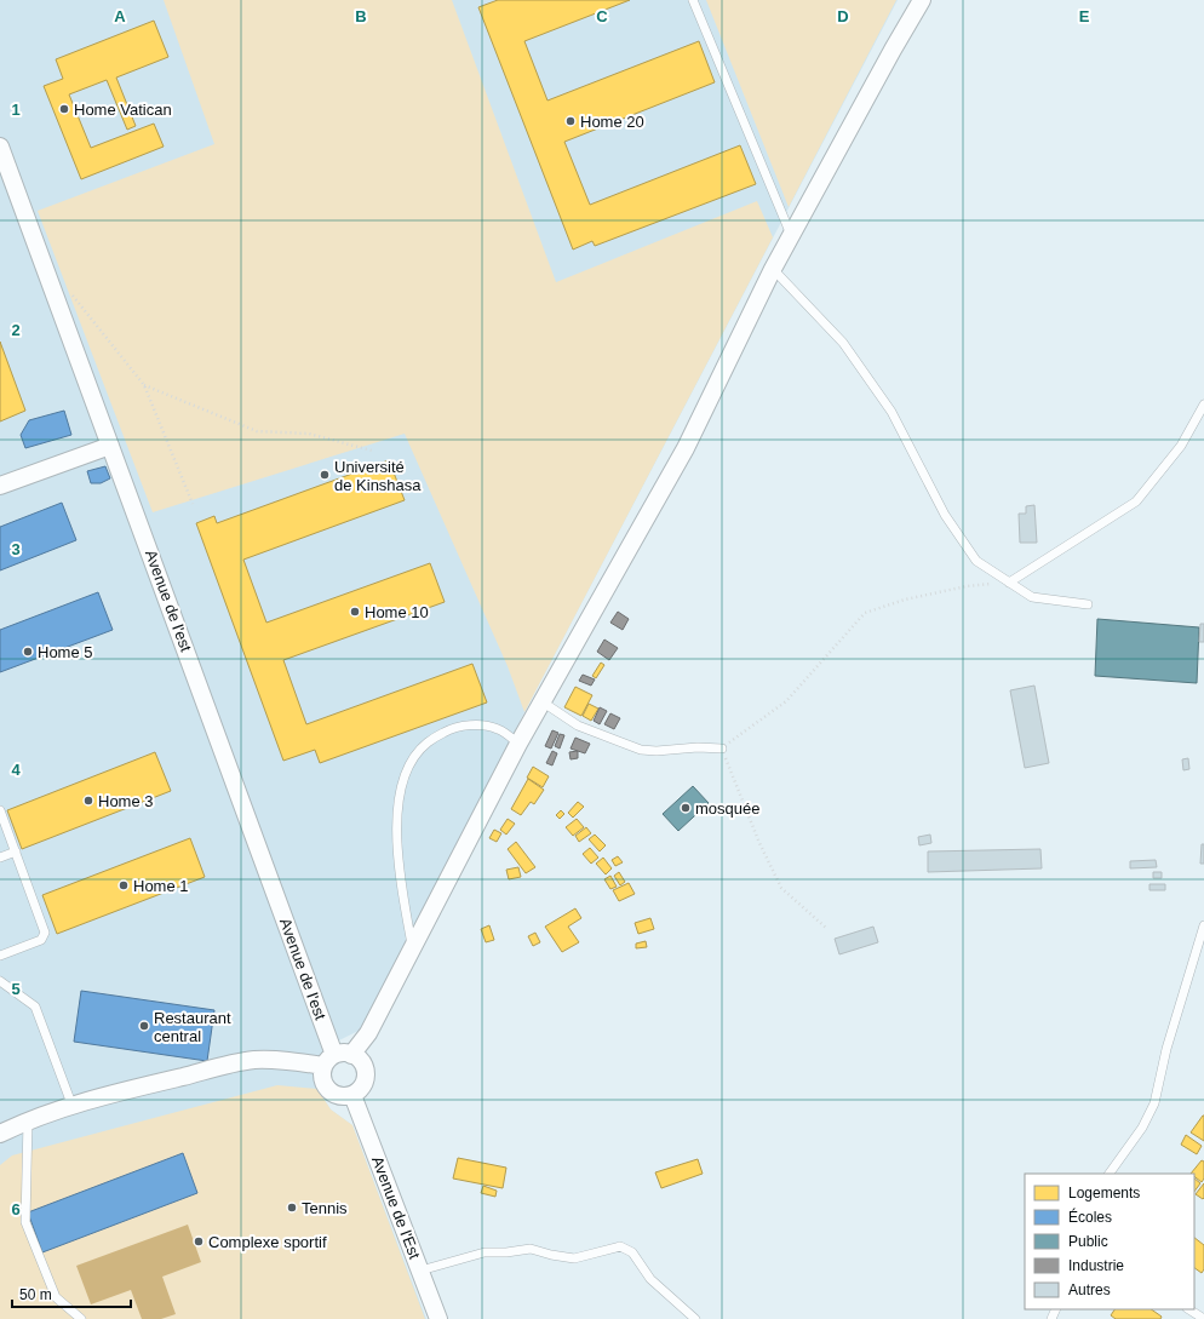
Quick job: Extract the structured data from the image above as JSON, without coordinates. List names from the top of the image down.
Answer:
{
  "streets": {
    "street": ["Avenue de l'est", "Avenue de l'Est"]
  },
  "crossings": [
    ["Avenue de l'est", "Avenue de l'Est"]
  ],
  "places": [
    "Home Vatican",
    "Home 20",
    "Université de Kinshasa",
    "Home 10",
    "Home 5",
    "Home 3",
    "mosquée",
    "Home 1",
    "Restaurant central",
    "Tennis",
    "Complexe sportif"
  ],
  "legend": [
    "Logements",
    "Écoles",
    "Public",
    "Industrie",
    "Autres"
  ],
  "scale_bar": "50 m",
  "grid": {
    "columns": [
      "A",
      "B",
      "C",
      "D",
      "E"
    ],
    "rows": [
      "1",
      "2",
      "3",
      "4",
      "5",
      "6"
    ]
  }
}
